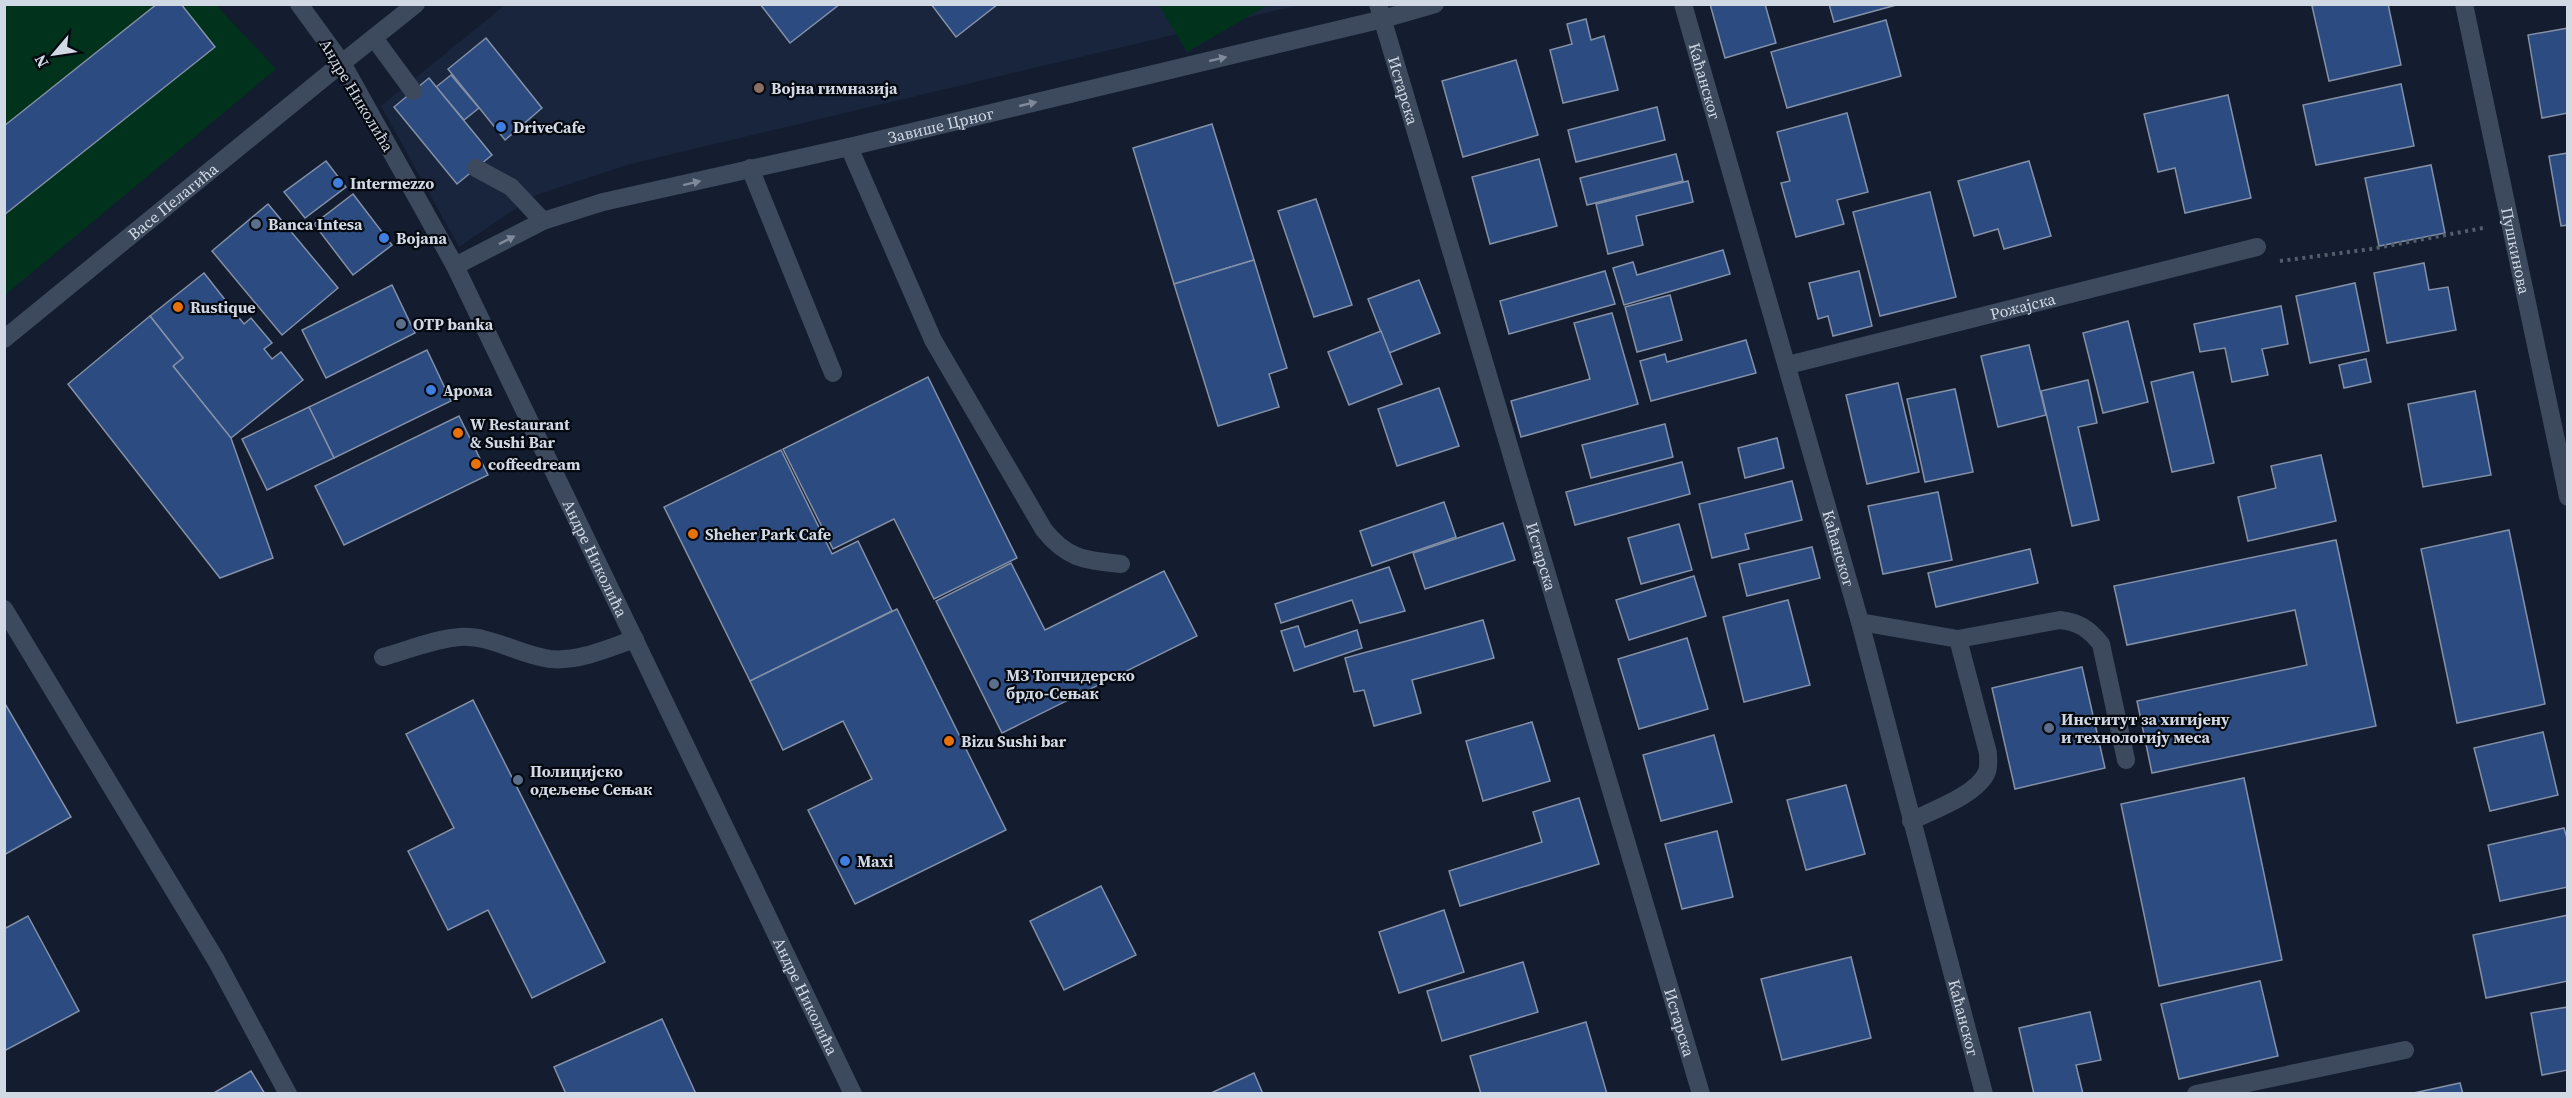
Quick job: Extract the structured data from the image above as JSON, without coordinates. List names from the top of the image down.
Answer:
{
  "streets": {
    "street": [
      "Каћанског",
      "Истарска",
      "Андре Николића",
      "Завише Црног",
      "Васе Пелагића",
      "Пушкинова",
      "Рожајска"
    ]
  },
  "crossings": [
    ["Каћанског", "Рожајска"],
    ["Истарска", "Завише Црног"],
    ["Андре Николића", "Завише Црног"],
    ["Андре Николића", "Васе Пелагића"]
  ],
  "one_way": ["Завише Црног"],
  "places": [
    "Војна гимназија",
    "DriveCafe",
    "Intermezzo",
    "Banca Intesa",
    "Bojana",
    "Rustique",
    "OTP banka",
    "Арома",
    "W Restaurant & Sushi Bar",
    "coffeedream",
    "Sheher Park Cafe",
    "МЗ Топчидерско брдо-Сењак",
    "Институт за хигијену и технологију меса",
    "Bizu Sushi bar",
    "Полицијско одељење Сењак",
    "Maxi"
  ],
  "north": "bottom left"
}
